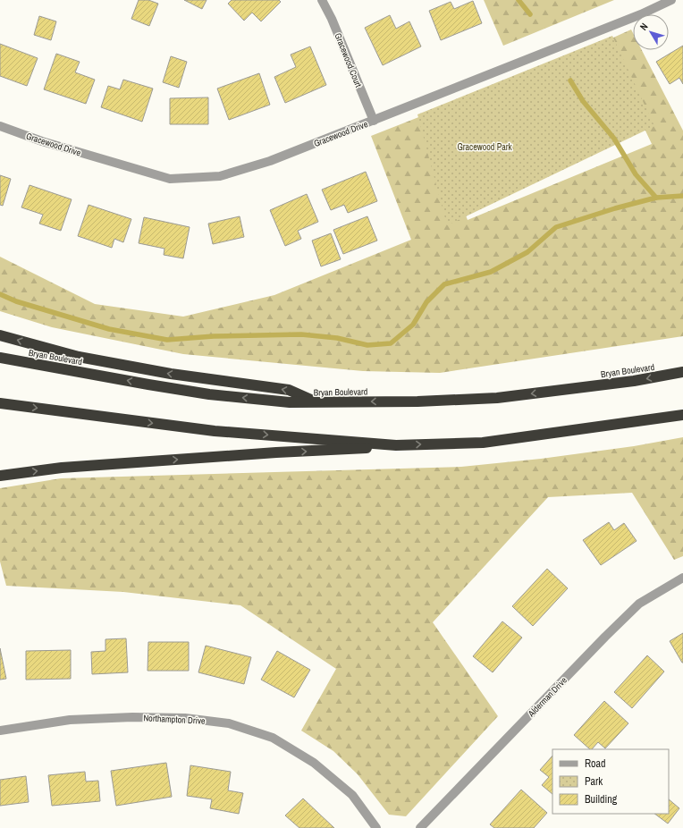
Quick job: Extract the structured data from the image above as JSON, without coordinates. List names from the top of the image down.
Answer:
{
  "streets": {
    "highway": ["Bryan Boulevard"],
    "street": [
      "Gracewood Court",
      "Gracewood Drive",
      "Alderman Drive",
      "Northampton Drive"
    ]
  },
  "crossings": [
    ["Gracewood Court", "Gracewood Drive"]
  ],
  "parks": ["Gracewood Park"],
  "legend": ["Road", "Park", "Building"],
  "north": "top left"
}
